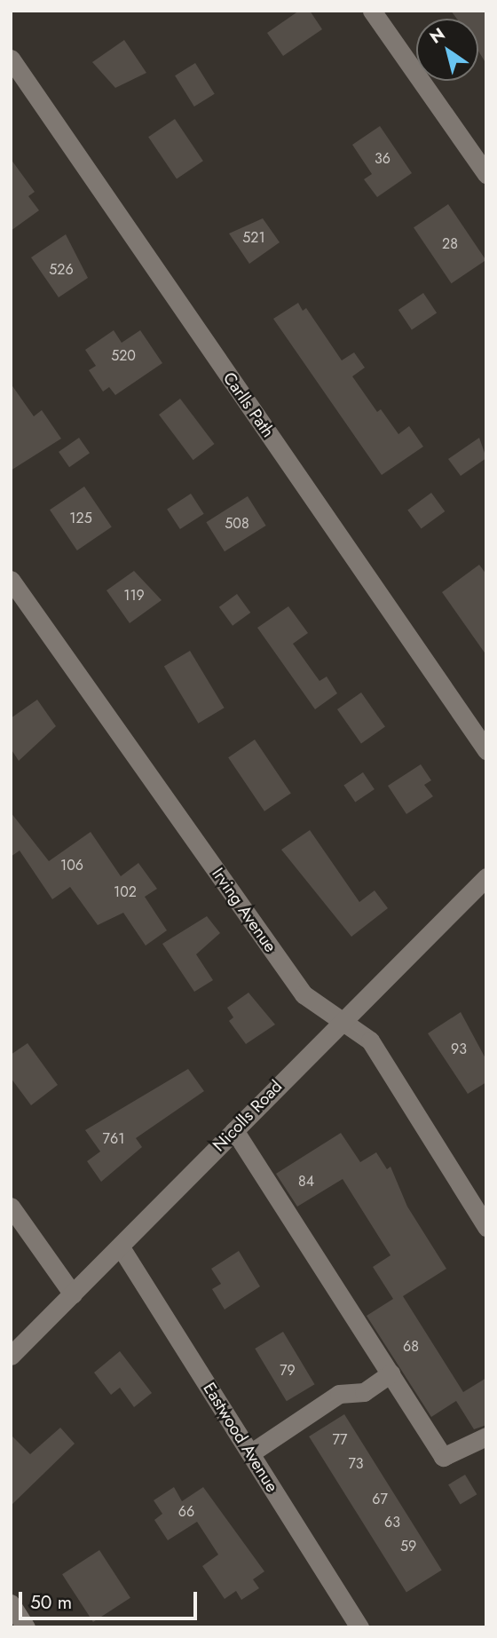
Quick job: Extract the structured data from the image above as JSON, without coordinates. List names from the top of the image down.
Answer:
{
  "streets": {
    "street": [
      "Carlls Path",
      "Irving Avenue",
      "Nicolls Road",
      "Eastwood Avenue"
    ]
  },
  "crossings": [
    ["Irving Avenue", "Nicolls Road"],
    ["Nicolls Road", "Eastwood Avenue"]
  ],
  "house_numbers": [
    "36",
    "521",
    "28",
    "526",
    "520",
    "125",
    "508",
    "119",
    "106",
    "102",
    "93",
    "761",
    "84",
    "68",
    "79",
    "77",
    "73",
    "67",
    "66",
    "63",
    "59"
  ],
  "scale_bar": "50 m",
  "north": "top left"
}
